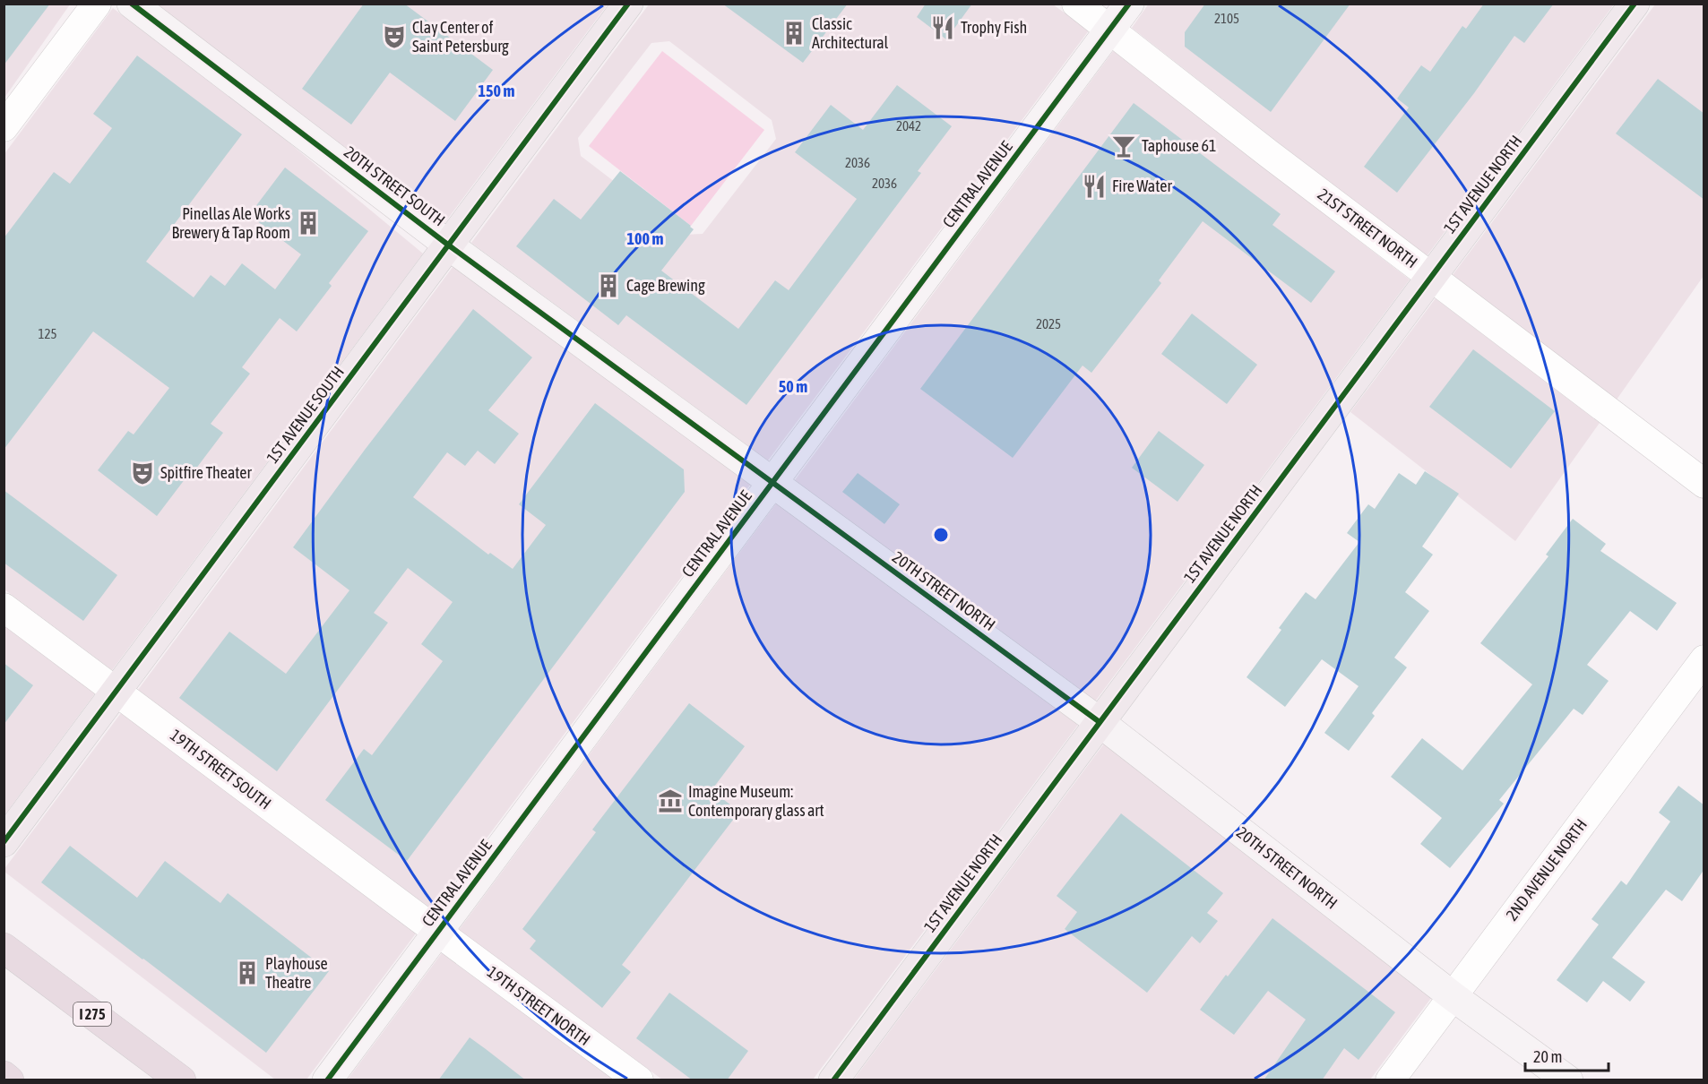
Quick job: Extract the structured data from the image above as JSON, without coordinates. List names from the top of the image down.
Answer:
{
  "streets": {
    "highway": ["I 275"],
    "main road": ["1ST AVENUE NORTH", "1ST AVENUE SOUTH"],
    "street": [
      "CENTRAL AVENUE",
      "20TH STREET SOUTH",
      "21ST STREET NORTH",
      "20TH STREET NORTH",
      "19TH STREET SOUTH",
      "2ND AVENUE NORTH",
      "19TH STREET NORTH"
    ]
  },
  "crossings": [
    ["CENTRAL AVENUE", "20TH STREET SOUTH"],
    ["CENTRAL AVENUE", "21ST STREET NORTH"],
    ["CENTRAL AVENUE", "20TH STREET NORTH"],
    ["CENTRAL AVENUE", "19TH STREET SOUTH"],
    ["CENTRAL AVENUE", "19TH STREET NORTH"],
    ["1ST AVENUE NORTH", "21ST STREET NORTH"],
    ["1ST AVENUE NORTH", "20TH STREET NORTH"],
    ["20TH STREET SOUTH", "1ST AVENUE SOUTH"],
    ["20TH STREET SOUTH", "20TH STREET NORTH"],
    ["1ST AVENUE SOUTH", "19TH STREET SOUTH"],
    ["20TH STREET NORTH", "2ND AVENUE NORTH"],
    ["19TH STREET SOUTH", "19TH STREET NORTH"]
  ],
  "places": {
    "restaurant": ["Trophy Fish", "Fire Water"],
    "building": [
      "Classic Architectural",
      "Pinellas Ale Works Brewery & Tap Room",
      "Cage Brewing",
      "Playhouse Theatre"
    ],
    "theatre": ["Clay Center of Saint Petersburg", "Spitfire Theater"],
    "bar": ["Taphouse 61"],
    "museum": ["Imagine Museum: Contemporary glass art"]
  },
  "house_numbers": [
    "2105",
    "2042",
    "2036",
    "2036",
    "2025",
    "125"
  ],
  "scale_bar": "20 m",
  "rings": ["150 m", "100 m", "50 m"]
}
